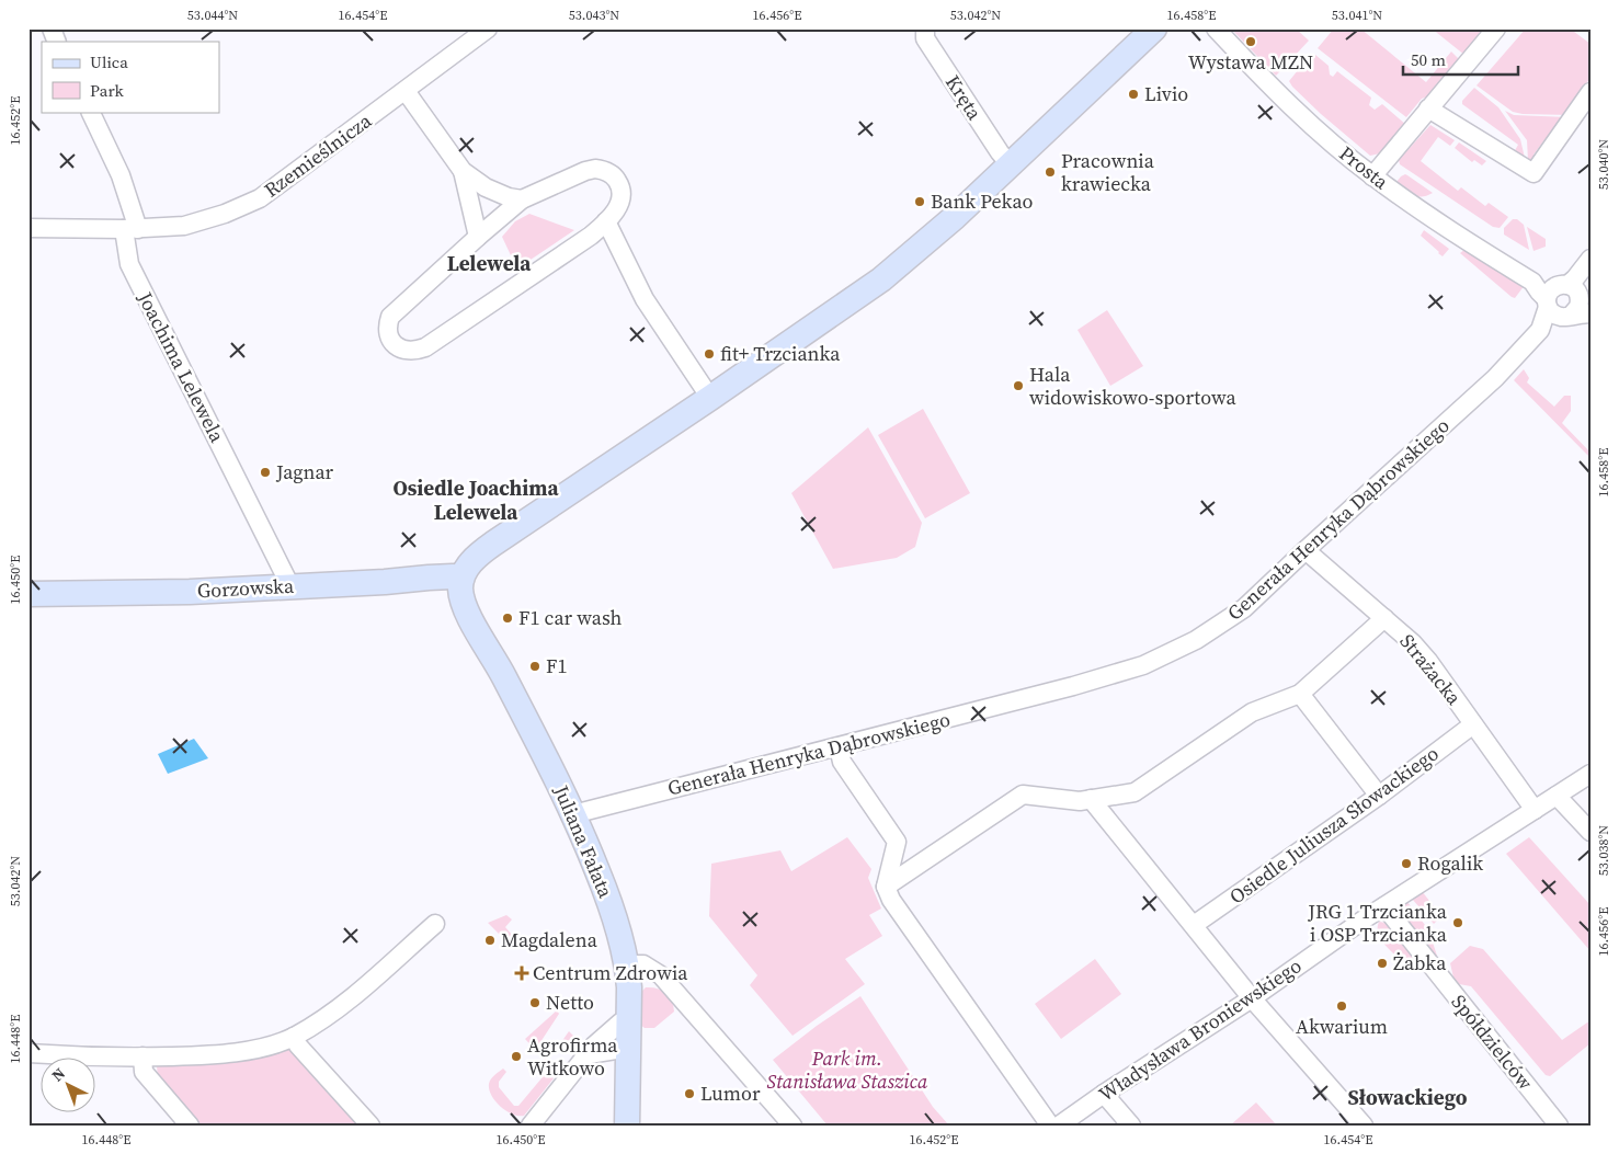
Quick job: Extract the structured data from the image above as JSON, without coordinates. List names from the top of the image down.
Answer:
{
  "streets": {
    "main road": ["Gorzowska", "Juliana Fałata"],
    "street": [
      "Kręta",
      "Rzemieślnicza",
      "Prosta",
      "Joachima Lelewela",
      "Generała Henryka Dąbrowskiego",
      "Strażacka",
      "Osiedle Juliusza Słowackiego",
      "Władysława Broniewskiego",
      "Spółdzielców"
    ]
  },
  "crossings": [
    ["Rzemieślnicza", "Joachima Lelewela"],
    ["Prosta", "Generała Henryka Dąbrowskiego"],
    ["Joachima Lelewela", "Gorzowska"],
    ["Generała Henryka Dąbrowskiego", "Strażacka"],
    ["Generała Henryka Dąbrowskiego", "Juliana Fałata"],
    ["Gorzowska", "Juliana Fałata"],
    ["Strażacka", "Osiedle Juliusza Słowackiego"],
    ["Strażacka", "Władysława Broniewskiego"],
    ["Władysława Broniewskiego", "Spółdzielców"]
  ],
  "districts": ["Lelewela", "Osiedle Joachima Lelewela", "Słowackiego"],
  "parks": ["Park im. Stanisława Staszica"],
  "places": {
    "other": [
      "Wystawa MZN",
      "Livio",
      "Pracownia krawiecka",
      "Bank Pekao",
      "fit+ Trzcianka",
      "Hala widowiskowo-sportowa",
      "Jagnar",
      "F1 car wash",
      "F1",
      "Rogalik",
      "JRG 1 Trzcianka i OSP Trzcianka",
      "Magdalena",
      "Żabka",
      "Netto",
      "Akwarium",
      "Agrofirma Witkowo",
      "Lumor"
    ],
    "health": ["Centrum Zdrowia"]
  },
  "legend": ["Ulica", "Park"],
  "scale_bar": "50 m",
  "north": "top left",
  "coordinates": [
    "53.044°N",
    "16.454°E",
    "53.043°N",
    "16.456°E",
    "53.042°N",
    "16.458°E",
    "53.041°N",
    "16.452°E",
    "53.040°N",
    "16.450°E",
    "53.038°N",
    "16.448°E"
  ]
}
